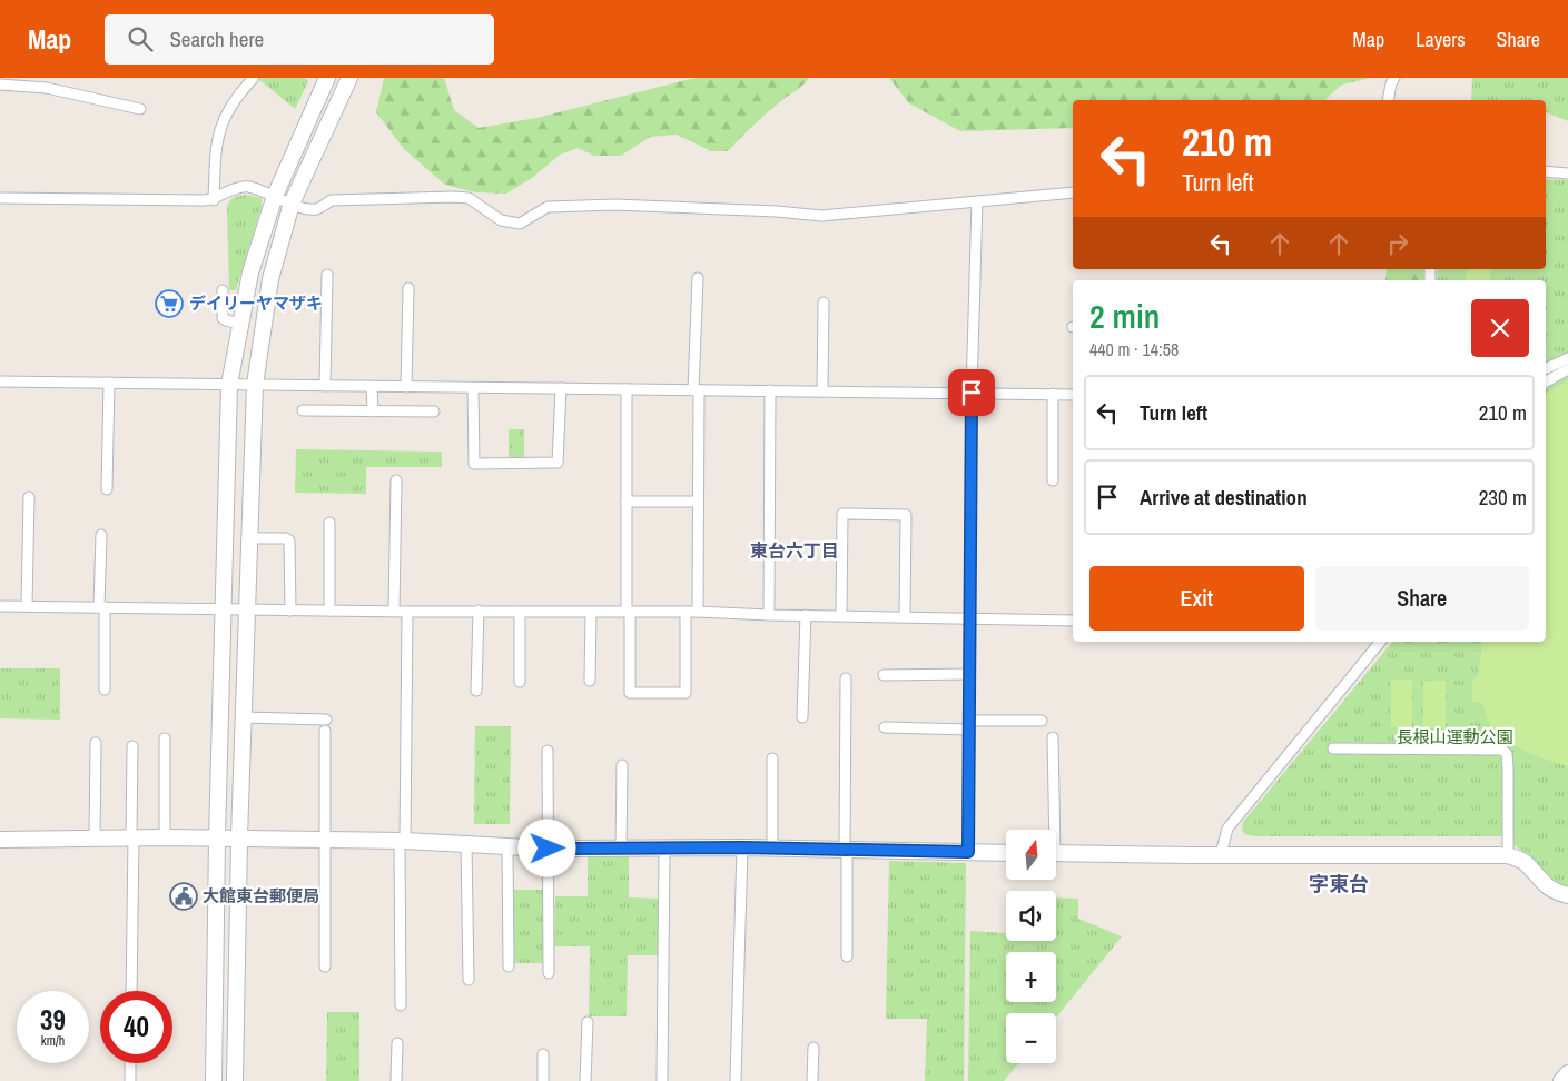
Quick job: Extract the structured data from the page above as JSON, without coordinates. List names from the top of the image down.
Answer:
{
  "districts": ["東台六丁目", "字東台"],
  "parks": ["長根山運動公園"],
  "places": {
    "supermarket": ["デイリーヤマザキ"],
    "public building": ["大館東台郵便局"]
  },
  "north": "top",
  "page": {
    "header": "Map",
    "search": "Search here",
    "nav": ["Map", "Layers", "Share"],
    "turn": ["210 m", "Turn left"],
    "heading": ["2 min", "440 m · 14:58"],
    "list": [
      {
        "name": "Turn left",
        "value": "210 m"
      },
      {
        "name": "Arrive at destination",
        "value": "230 m"
      }
    ],
    "buttons": ["Exit", "Share"],
    "map_buttons": ["+", "−"],
    "speed": "39 km/h",
    "limit": "40"
  }
}
